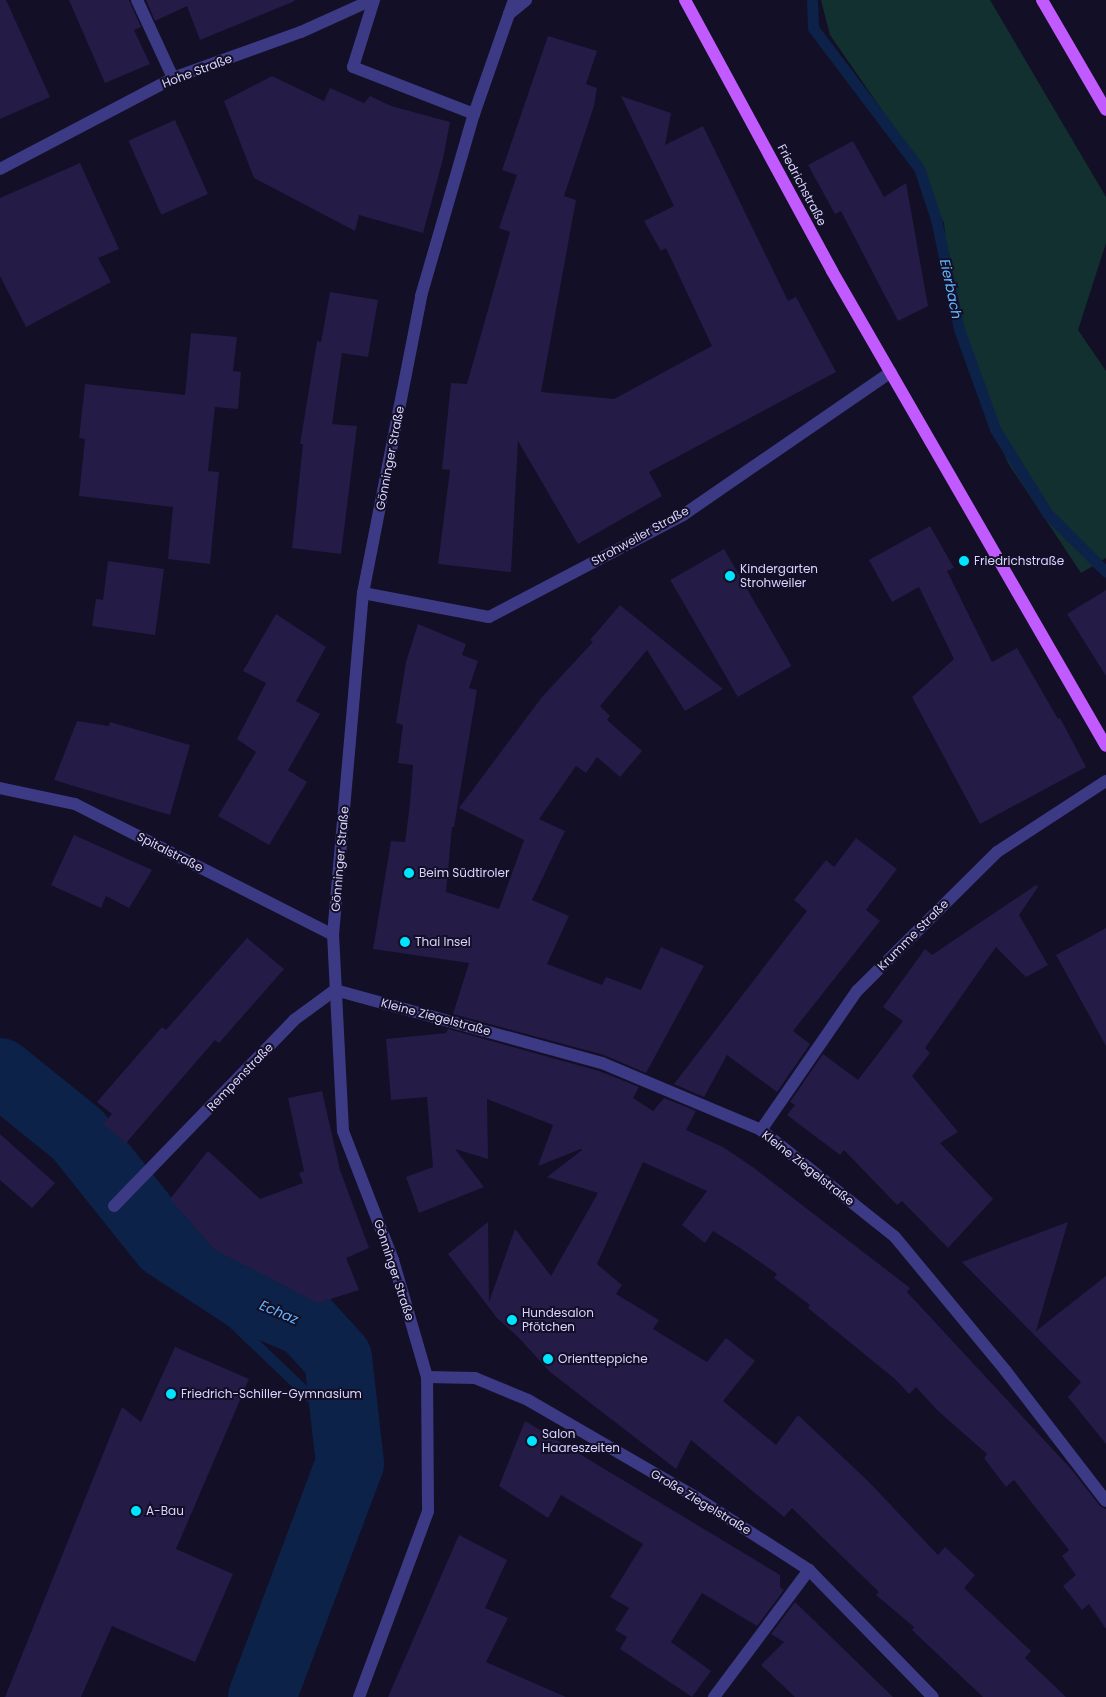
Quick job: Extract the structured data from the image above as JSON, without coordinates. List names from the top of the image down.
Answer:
{
  "streets": {
    "main road": ["Friedrichstraße"],
    "street": [
      "Hohe Straße",
      "Gönninger Straße",
      "Strohweiler Straße",
      "Spitalstraße",
      "Krumme Straße",
      "Kleine Ziegelstraße",
      "Rempenstraße",
      "Große Ziegelstraße"
    ]
  },
  "crossings": [
    ["Friedrichstraße", "Strohweiler Straße"],
    ["Gönninger Straße", "Strohweiler Straße"],
    ["Gönninger Straße", "Spitalstraße"],
    ["Gönninger Straße", "Kleine Ziegelstraße"],
    ["Gönninger Straße", "Rempenstraße"],
    ["Gönninger Straße", "Große Ziegelstraße"],
    ["Krumme Straße", "Kleine Ziegelstraße"],
    ["Kleine Ziegelstraße", "Rempenstraße"]
  ],
  "water": ["Eierbach", "Echaz"],
  "places": [
    "Friedrichstraße",
    "Kindergarten Strohweiler",
    "Beim Südtiroler",
    "Thai Insel",
    "Hundesalon Pfötchen",
    "Orientteppiche",
    "Friedrich-Schiller-Gymnasium",
    "Salon Haareszeiten",
    "A-Bau"
  ]
}
